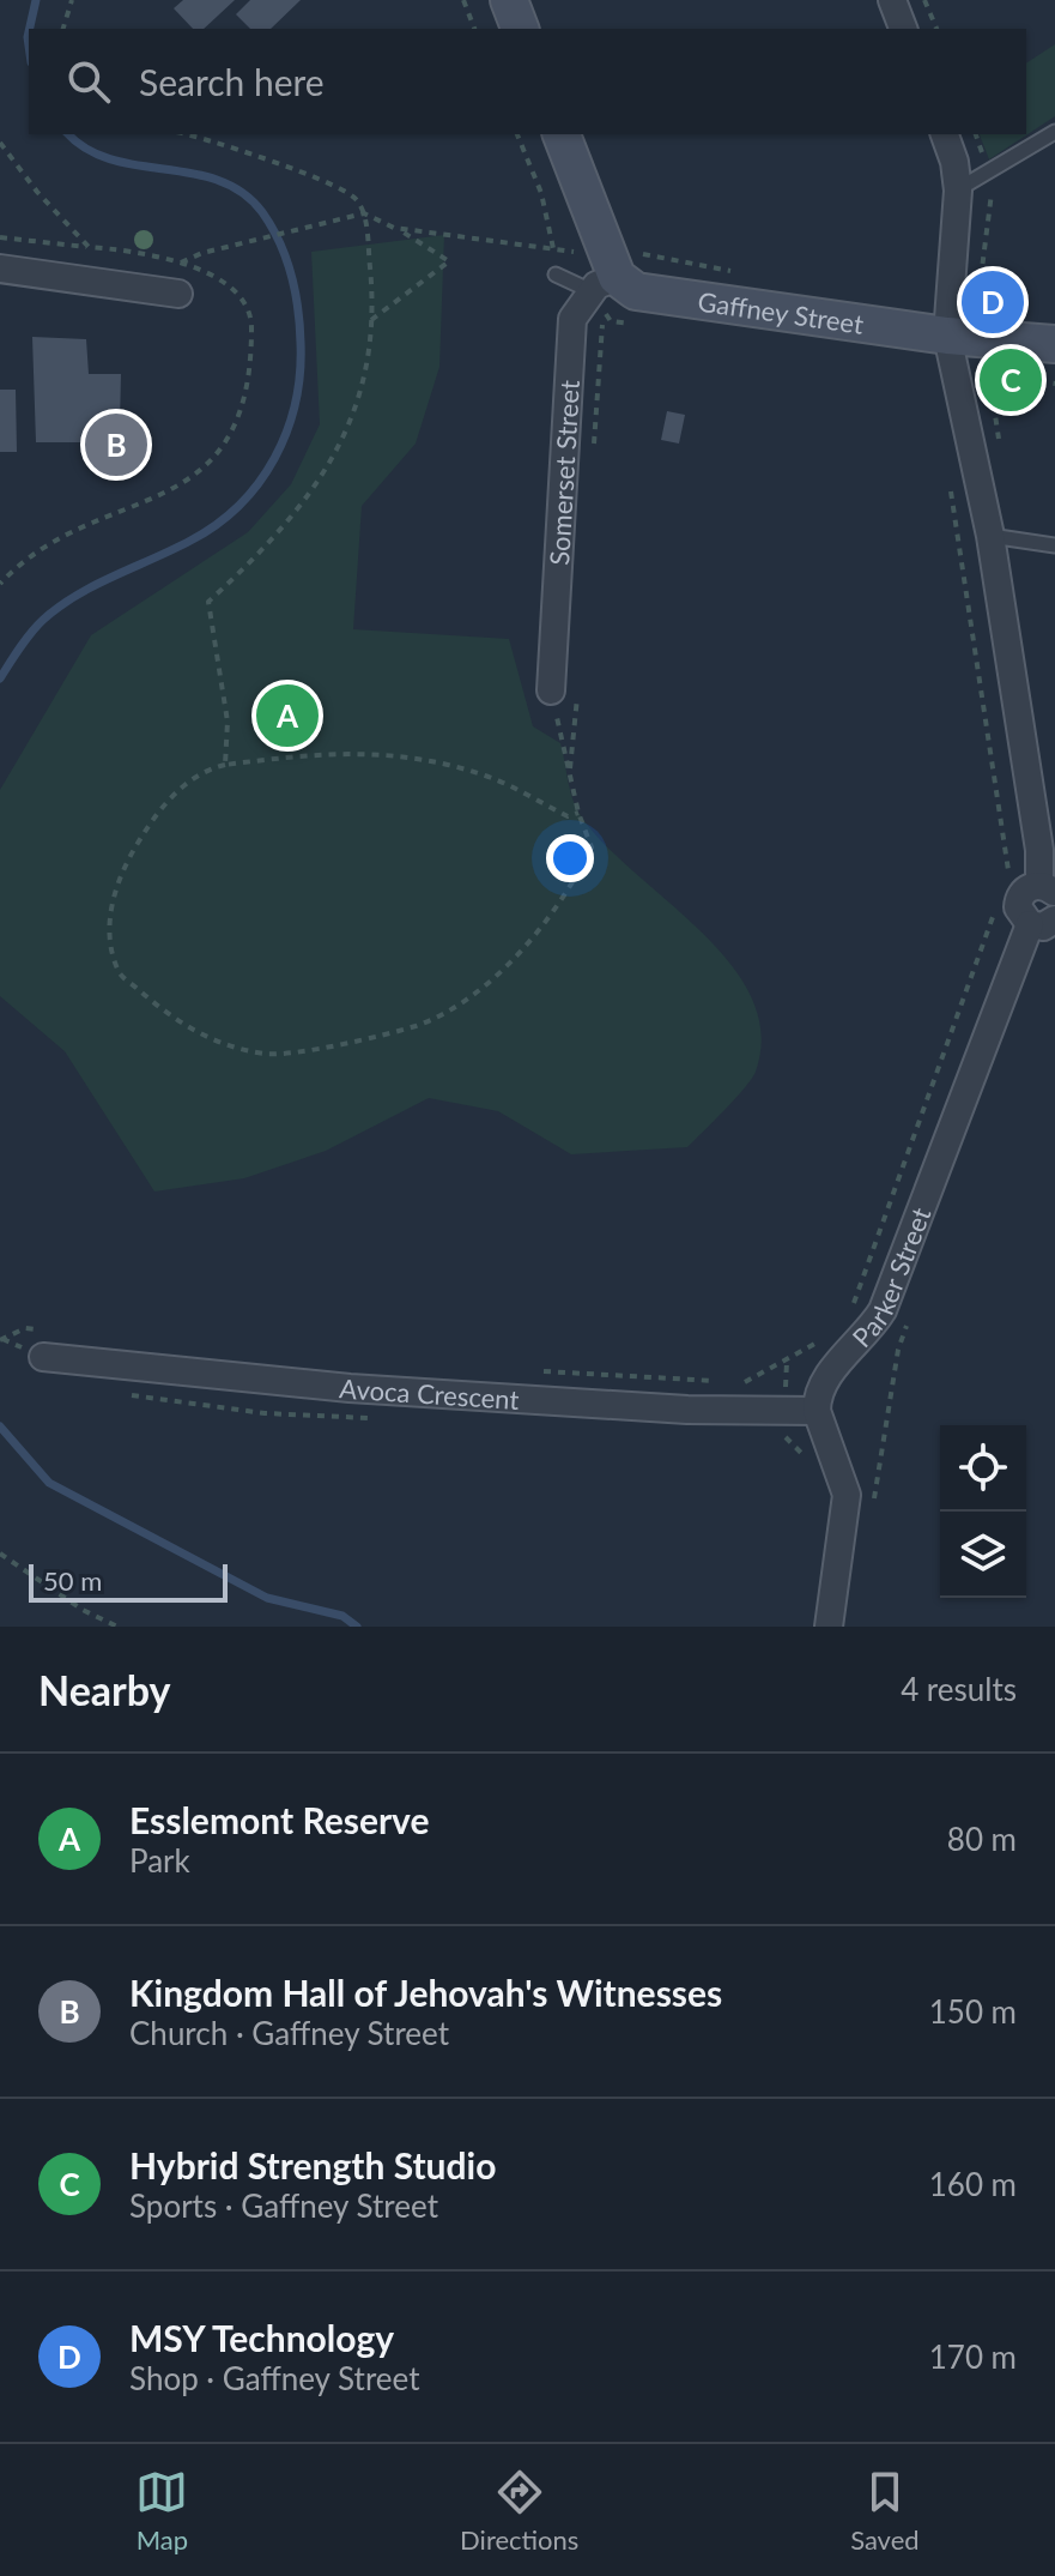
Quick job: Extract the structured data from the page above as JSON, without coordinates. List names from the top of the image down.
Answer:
{
  "streets": {
    "main road": ["Gaffney Street"],
    "street": ["Somerset Street", "Parker Street", "Avoca Crescent"]
  },
  "crossings": [
    ["Gaffney Street", "Somerset Street"],
    ["Parker Street", "Avoca Crescent"]
  ],
  "scale_bar": "50 m",
  "page": {
    "search": "Search here",
    "pins": [
      "D",
      "C",
      "B",
      "A"
    ],
    "scale": "50 m",
    "heading": ["Nearby", "4 results"],
    "list": [
      {
        "mark": "A",
        "name": "Esslemont Reserve",
        "note": "Park",
        "value": "80 m"
      },
      {
        "mark": "B",
        "name": "Kingdom Hall of Jehovah's Witnesses",
        "note": "Church · Gaffney Street",
        "value": "150 m"
      },
      {
        "mark": "C",
        "name": "Hybrid Strength Studio",
        "note": "Sports · Gaffney Street",
        "value": "160 m"
      },
      {
        "mark": "D",
        "name": "MSY Technology",
        "note": "Shop · Gaffney Street",
        "value": "170 m"
      }
    ],
    "nav": ["Map", "Directions", "Saved"]
  }
}
